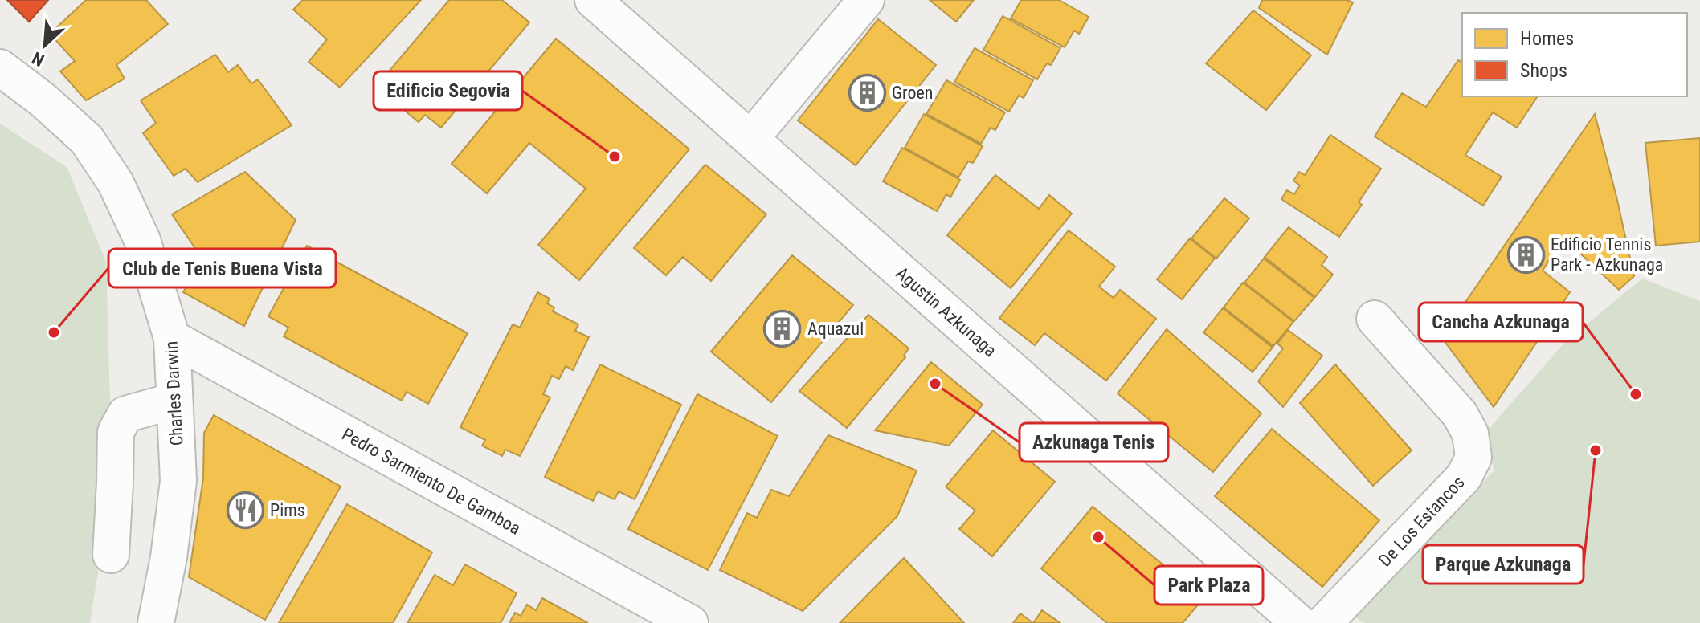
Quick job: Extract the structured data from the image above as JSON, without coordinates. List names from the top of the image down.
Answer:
{
  "streets": {
    "street": [
      "Agustin Azkunaga",
      "Charles Darwin",
      "Pedro Sarmiento De Gamboa",
      "De Los Estancos"
    ]
  },
  "crossings": [
    ["Charles Darwin", "Pedro Sarmiento De Gamboa"]
  ],
  "places": {
    "building": ["Groen", "Edificio Tennis Park - Azkunaga", "Aquazul"],
    "other": [
      "Edificio Segovia",
      "Club de Tenis Buena Vista",
      "Azkunaga Tenis",
      "Cancha Azkunaga",
      "Parque Azkunaga",
      "Park Plaza"
    ],
    "restaurant": ["Pims"]
  },
  "legend": ["Homes", "Shops"],
  "north": "bottom left"
}
